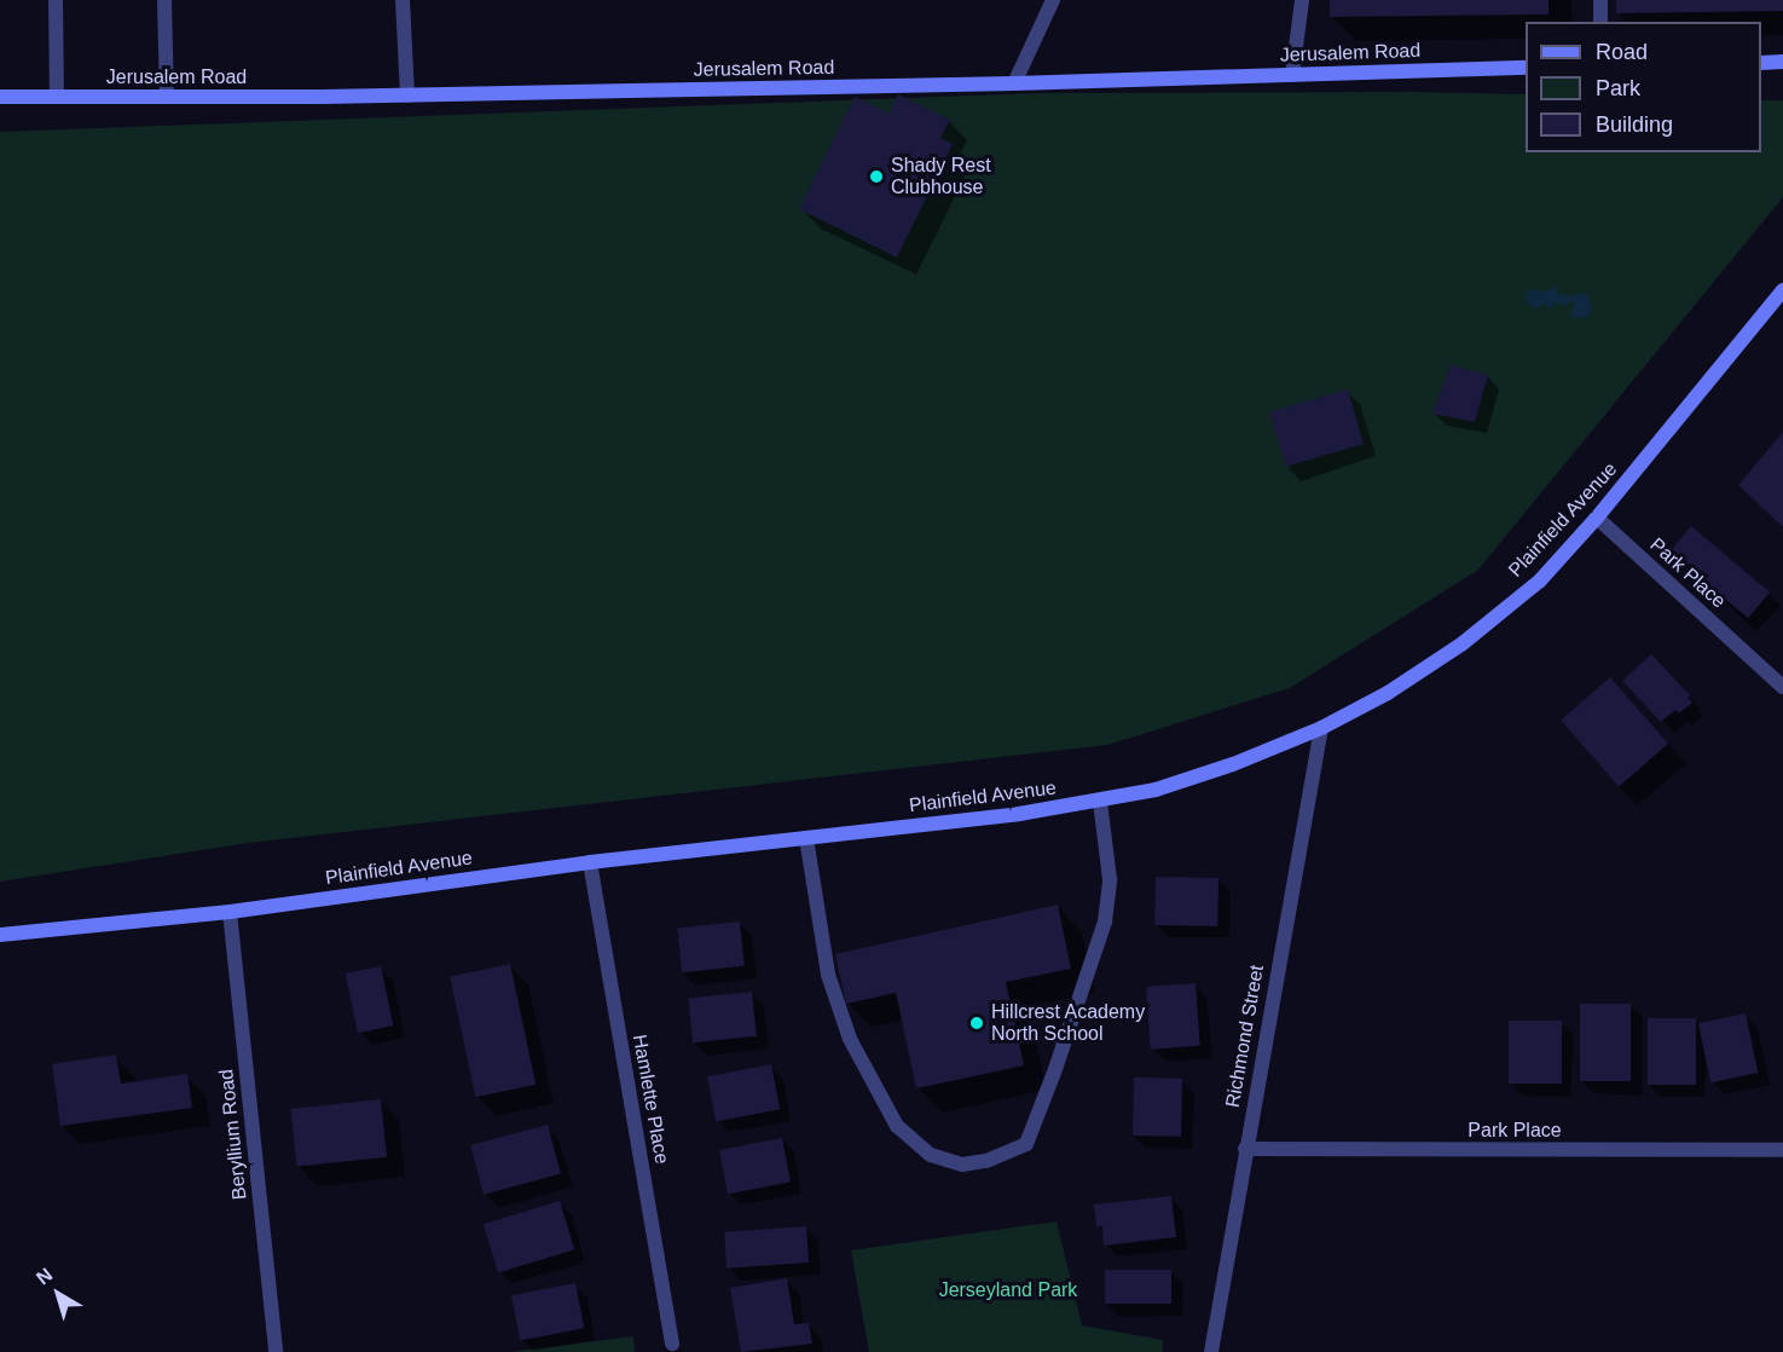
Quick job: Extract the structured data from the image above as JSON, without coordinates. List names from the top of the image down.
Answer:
{
  "streets": {
    "street": [
      "Jerusalem Road",
      "Plainfield Avenue",
      "Park Place",
      "Richmond Street",
      "Hamlette Place",
      "Beryllium Road"
    ]
  },
  "crossings": [
    ["Plainfield Avenue", "Park Place"],
    ["Plainfield Avenue", "Richmond Street"],
    ["Plainfield Avenue", "Hamlette Place"],
    ["Plainfield Avenue", "Beryllium Road"],
    ["Park Place", "Richmond Street"]
  ],
  "parks": ["Jerseyland Park"],
  "places": ["Shady Rest Clubhouse", "Hillcrest Academy North School"],
  "legend": ["Road", "Park", "Building"],
  "north": "top left"
}
